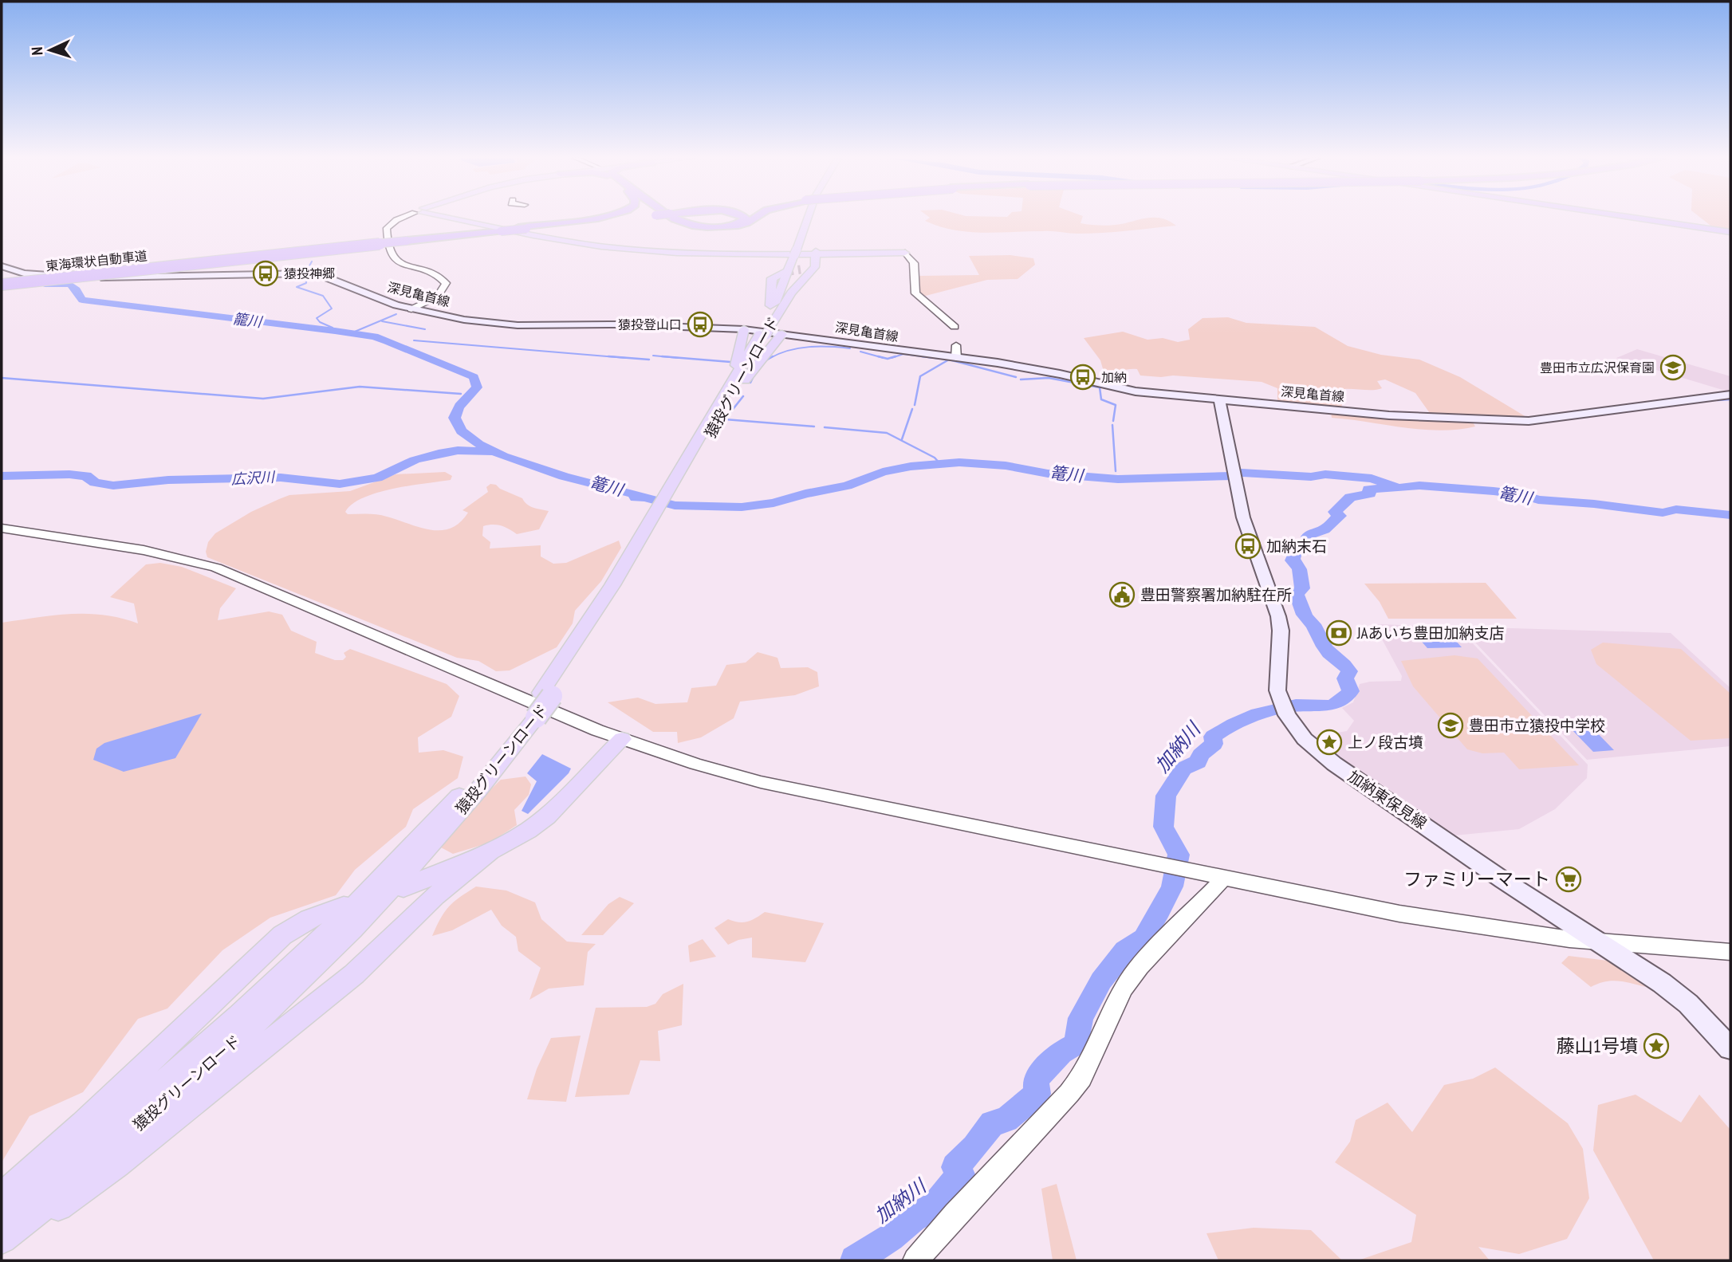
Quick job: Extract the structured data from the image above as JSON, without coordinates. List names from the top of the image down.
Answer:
{
  "streets": {
    "highway": ["東海環状自動車道"],
    "main road": ["深見亀首線", "猿投グリーンロード", "加納東保見線"]
  },
  "crossings": [
    ["深見亀首線", "加納東保見線"]
  ],
  "water": [
    "籠川",
    "篭川",
    "広沢川",
    "加納川"
  ],
  "places": {
    "bus stop": [
      "猿投神郷",
      "猿投登山口",
      "加納",
      "加納末石"
    ],
    "school or university": ["豊田市立広沢保育園", "豊田市立猿投中学校"],
    "public building": ["豊田警察署加納駐在所"],
    "bank": ["JAあいち豊田加納支店"],
    "place": ["上ノ段古墳", "藤山1号墳"],
    "supermarket": ["ファミリーマート"]
  },
  "north": "left"
}
